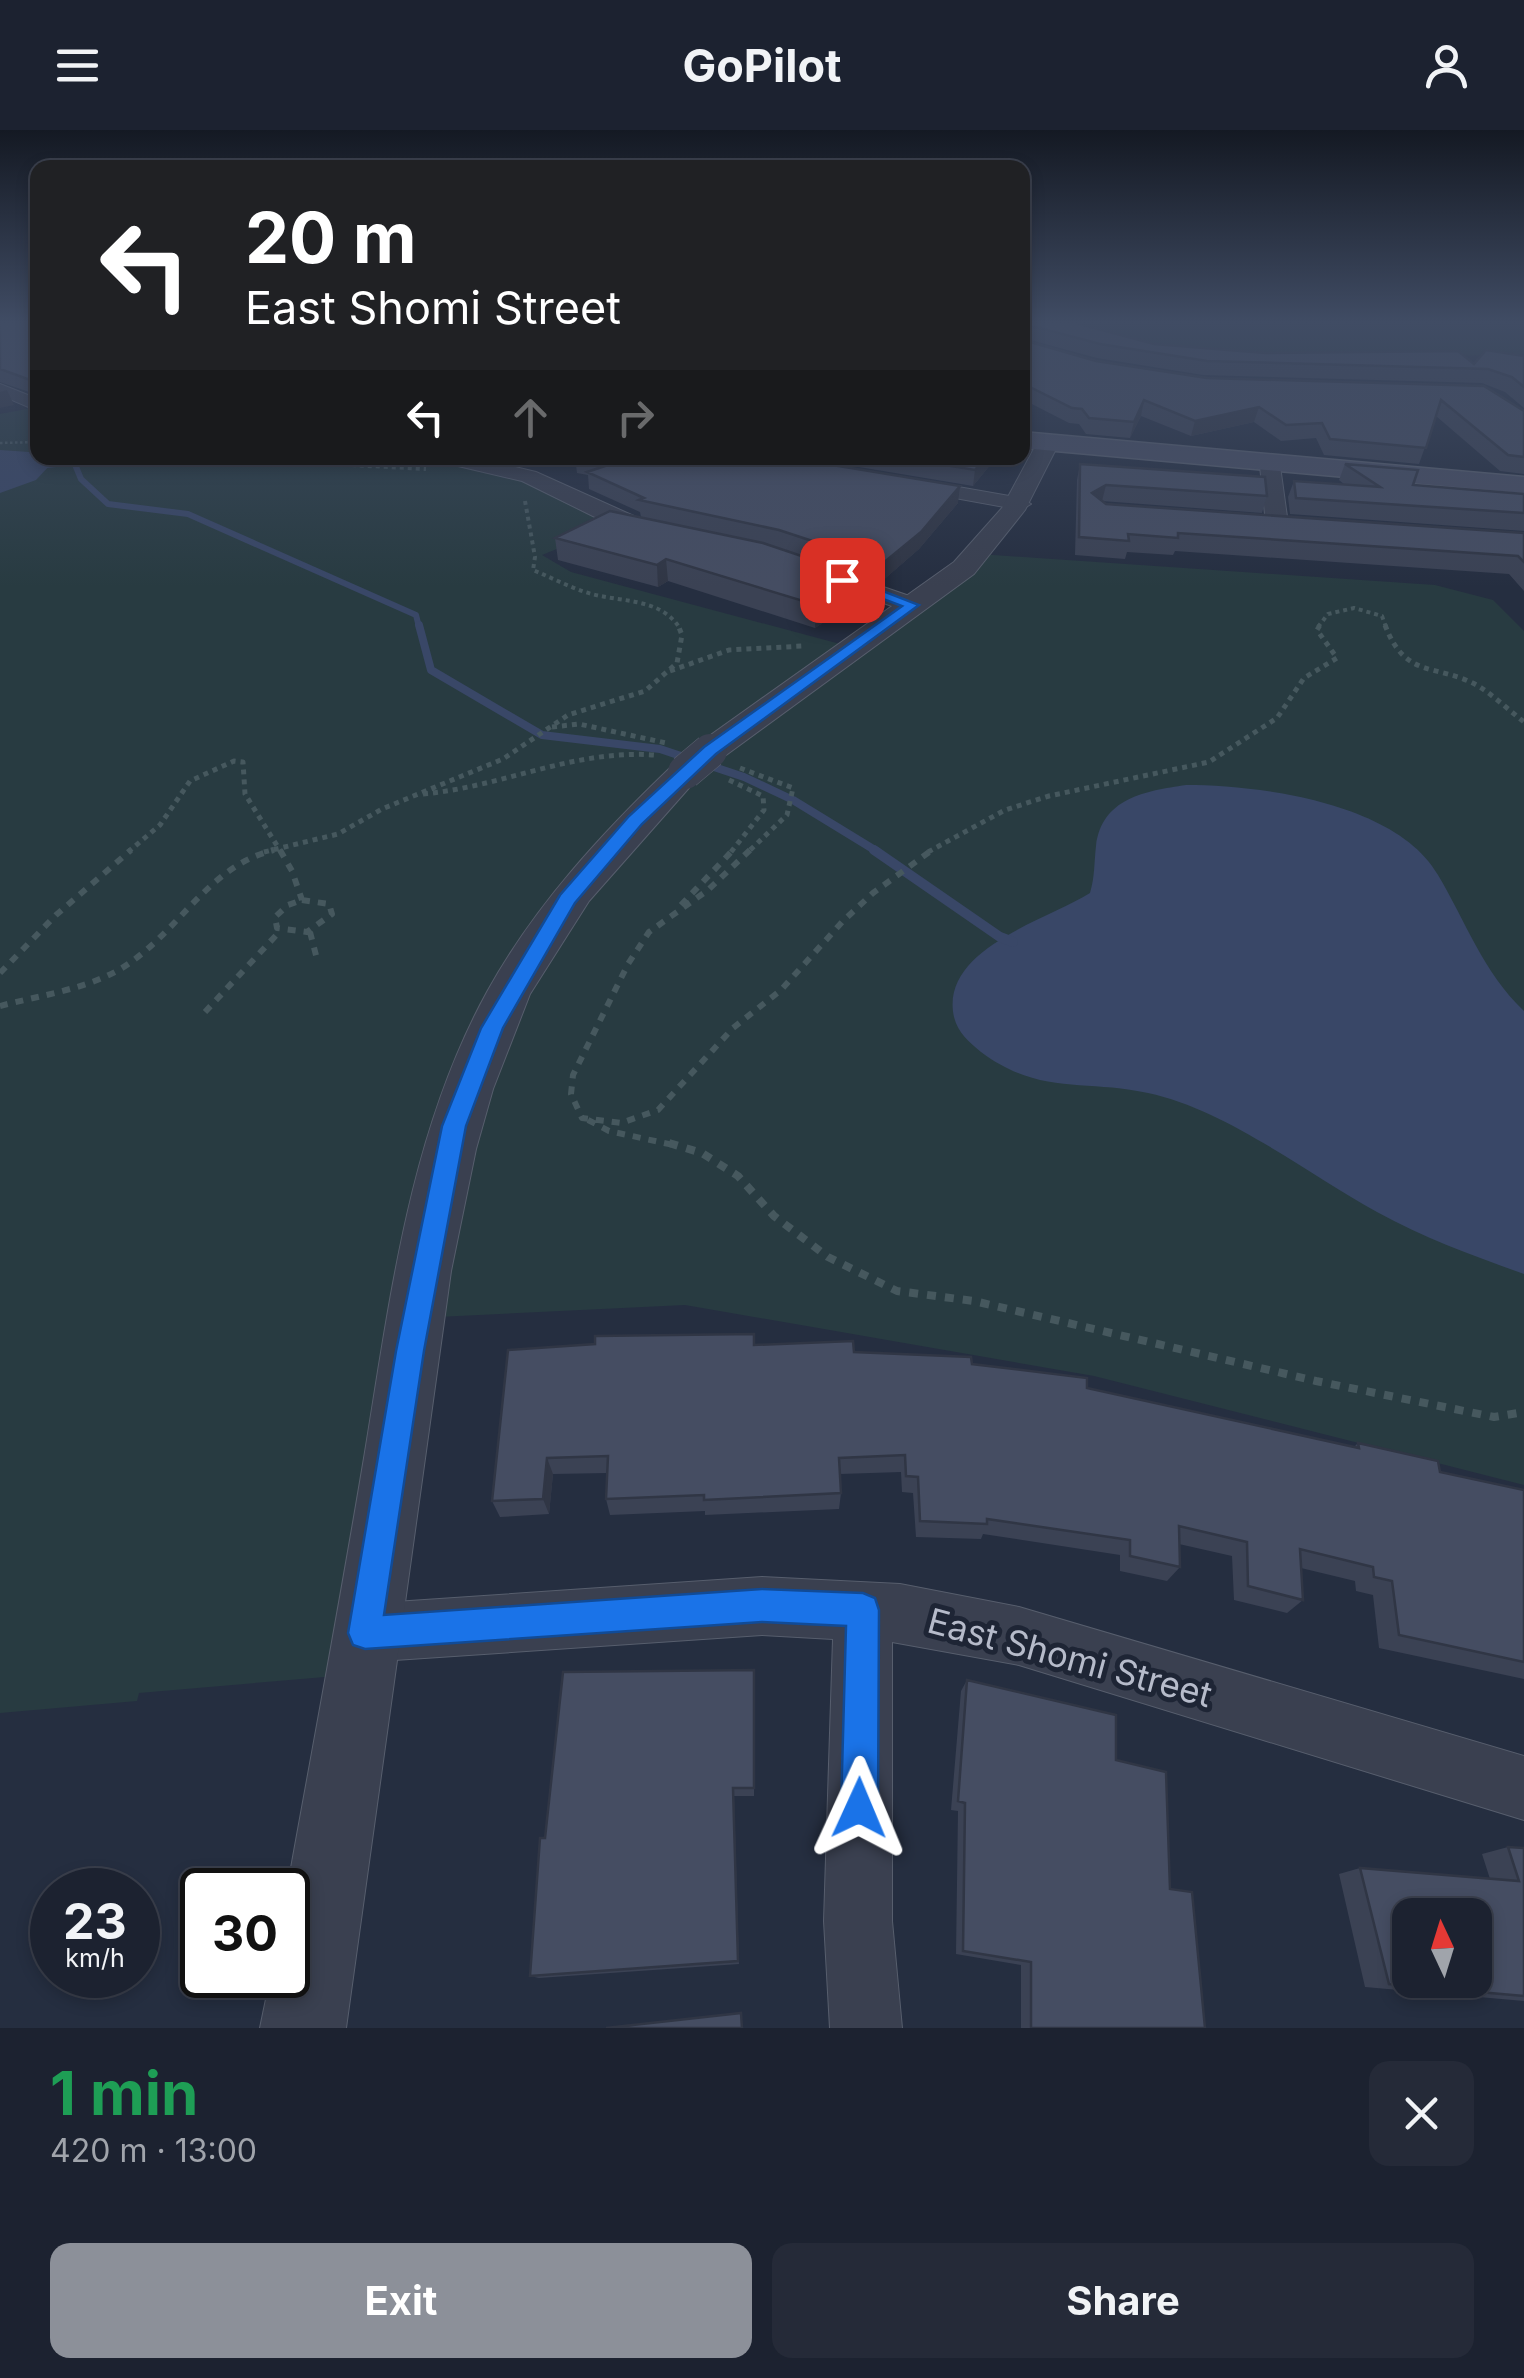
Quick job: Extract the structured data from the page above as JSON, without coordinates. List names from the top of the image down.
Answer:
{
  "streets": {
    "street": ["East Shomi Street"]
  },
  "north": "top",
  "page": {
    "header": "GoPilot",
    "turn": ["20 m", "East Shomi Street"],
    "speed": "23 km/h",
    "limit": "30",
    "heading": ["1 min", "420 m · 13:00"],
    "buttons": ["Exit", "Share"]
  }
}
